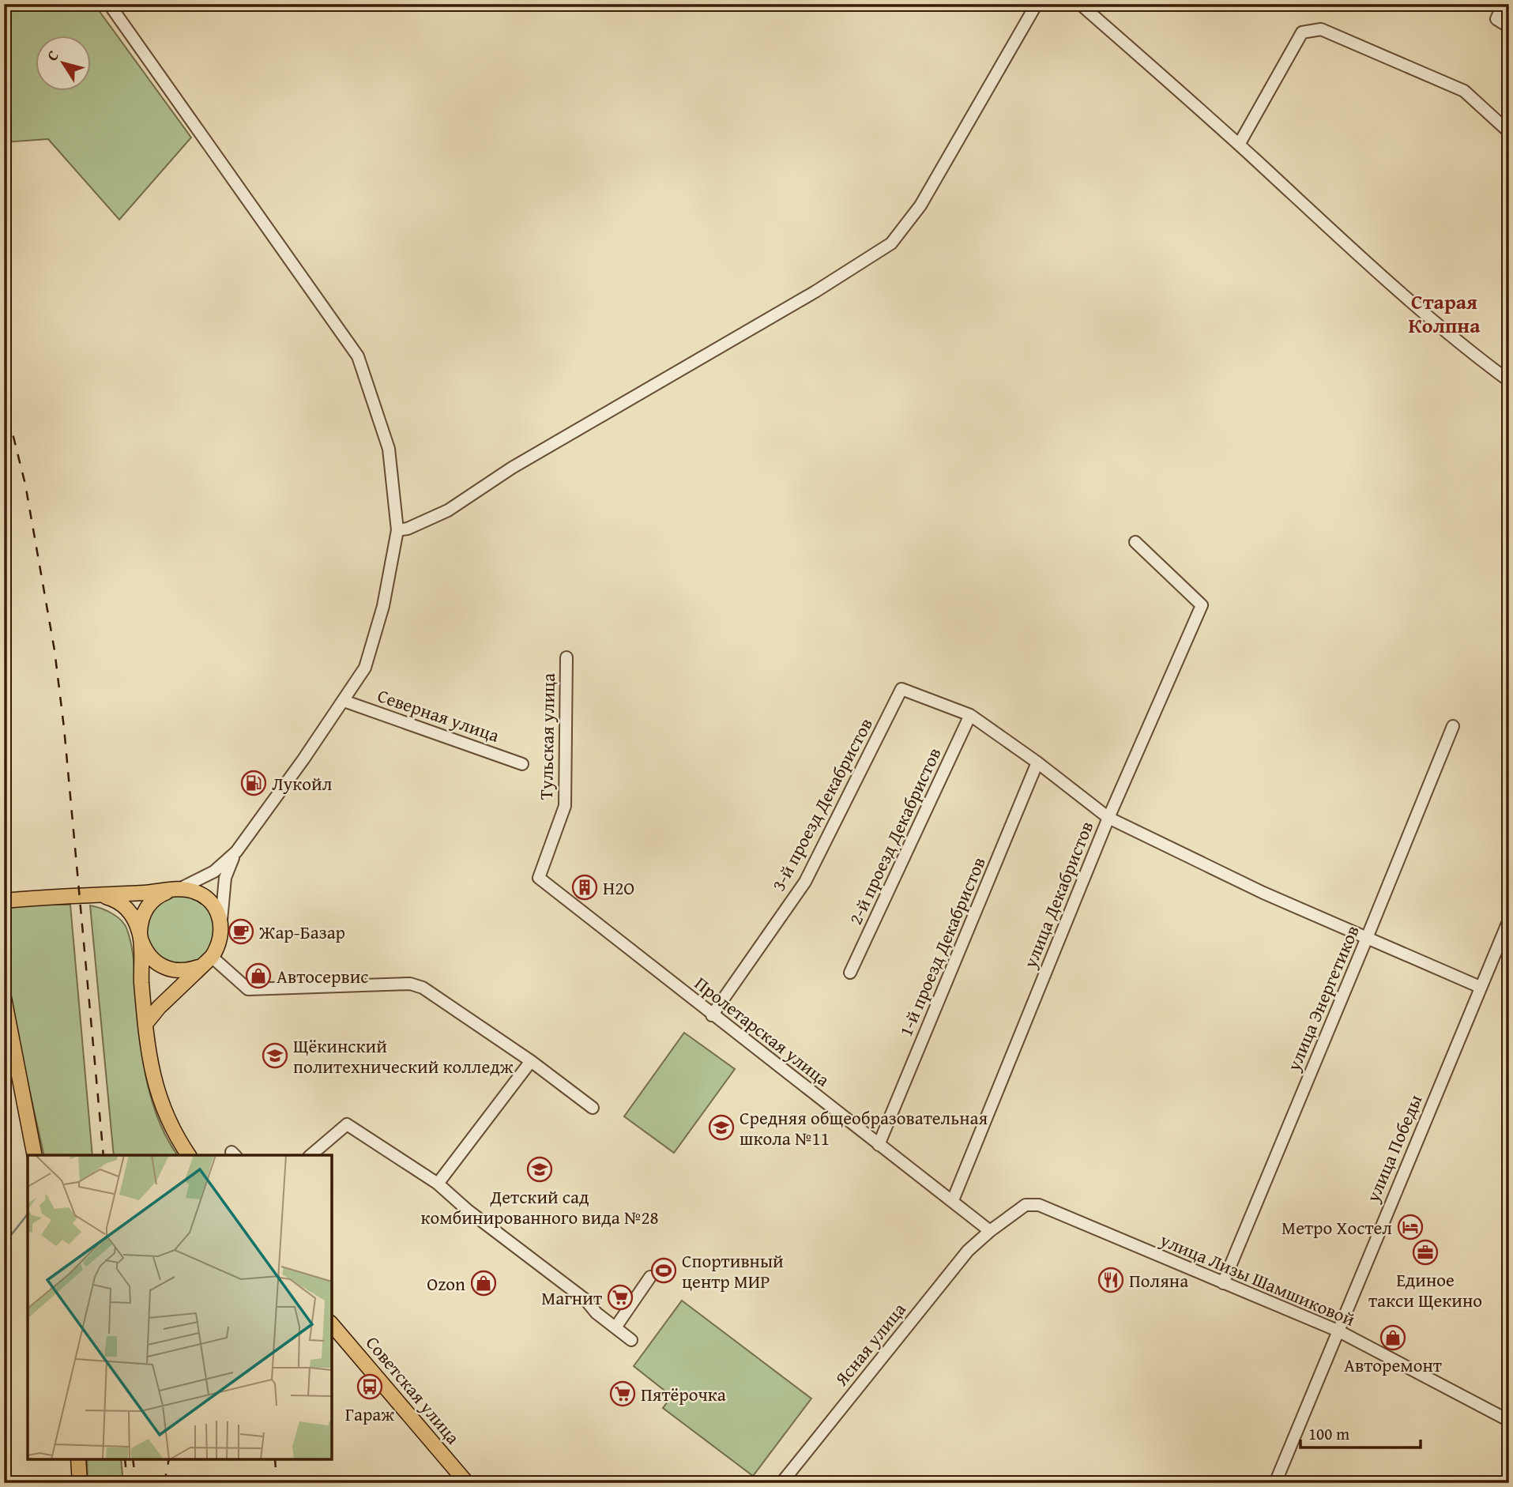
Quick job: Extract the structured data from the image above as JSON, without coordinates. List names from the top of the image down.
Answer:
{
  "streets": {
    "main road": ["Советская улица"],
    "street": [
      "Северная улица",
      "Тульская улица",
      "3-й проезд Декабристов",
      "2-й проезд Декабристов",
      "улица Декабристов",
      "1-й проезд Декабристов",
      "улица Энергетиков",
      "Пролетарская улица",
      "улица Победы",
      "улица Лизы Шамшиковой",
      "Ясная улица"
    ]
  },
  "crossings": [
    ["Тульская улица", "Пролетарская улица"],
    ["3-й проезд Декабристов", "2-й проезд Декабристов"],
    ["3-й проезд Декабристов", "Пролетарская улица"],
    ["улица Декабристов", "Пролетарская улица"],
    ["1-й проезд Декабристов", "Пролетарская улица"],
    ["улица Энергетиков", "улица Лизы Шамшиковой"],
    ["Пролетарская улица", "улица Лизы Шамшиковой"],
    ["Пролетарская улица", "Ясная улица"],
    ["улица Победы", "улица Лизы Шамшиковой"],
    ["улица Лизы Шамшиковой", "Ясная улица"]
  ],
  "districts": ["Старая Колпна"],
  "places": {
    "fuel station": ["Лукойл"],
    "building": ["Н2О"],
    "cafe": ["Жар-Базар"],
    "shop": ["Автосервис", "Ozon", "Авторемонт"],
    "school or university": ["Щёкинский политехнический колледж", "Средняя общеобразовательная школа №11", "Детский сад комбинированного вида №28"],
    "hotel": ["Метро Хостел"],
    "office": ["Единое такси Щекино"],
    "sports": ["Спортивный центр МИР"],
    "restaurant": ["Поляна"],
    "supermarket": ["Магнит", "Пятёрочка"],
    "bus stop": ["Гараж"]
  },
  "scale_bar": "100 m",
  "north": "top left"
}
